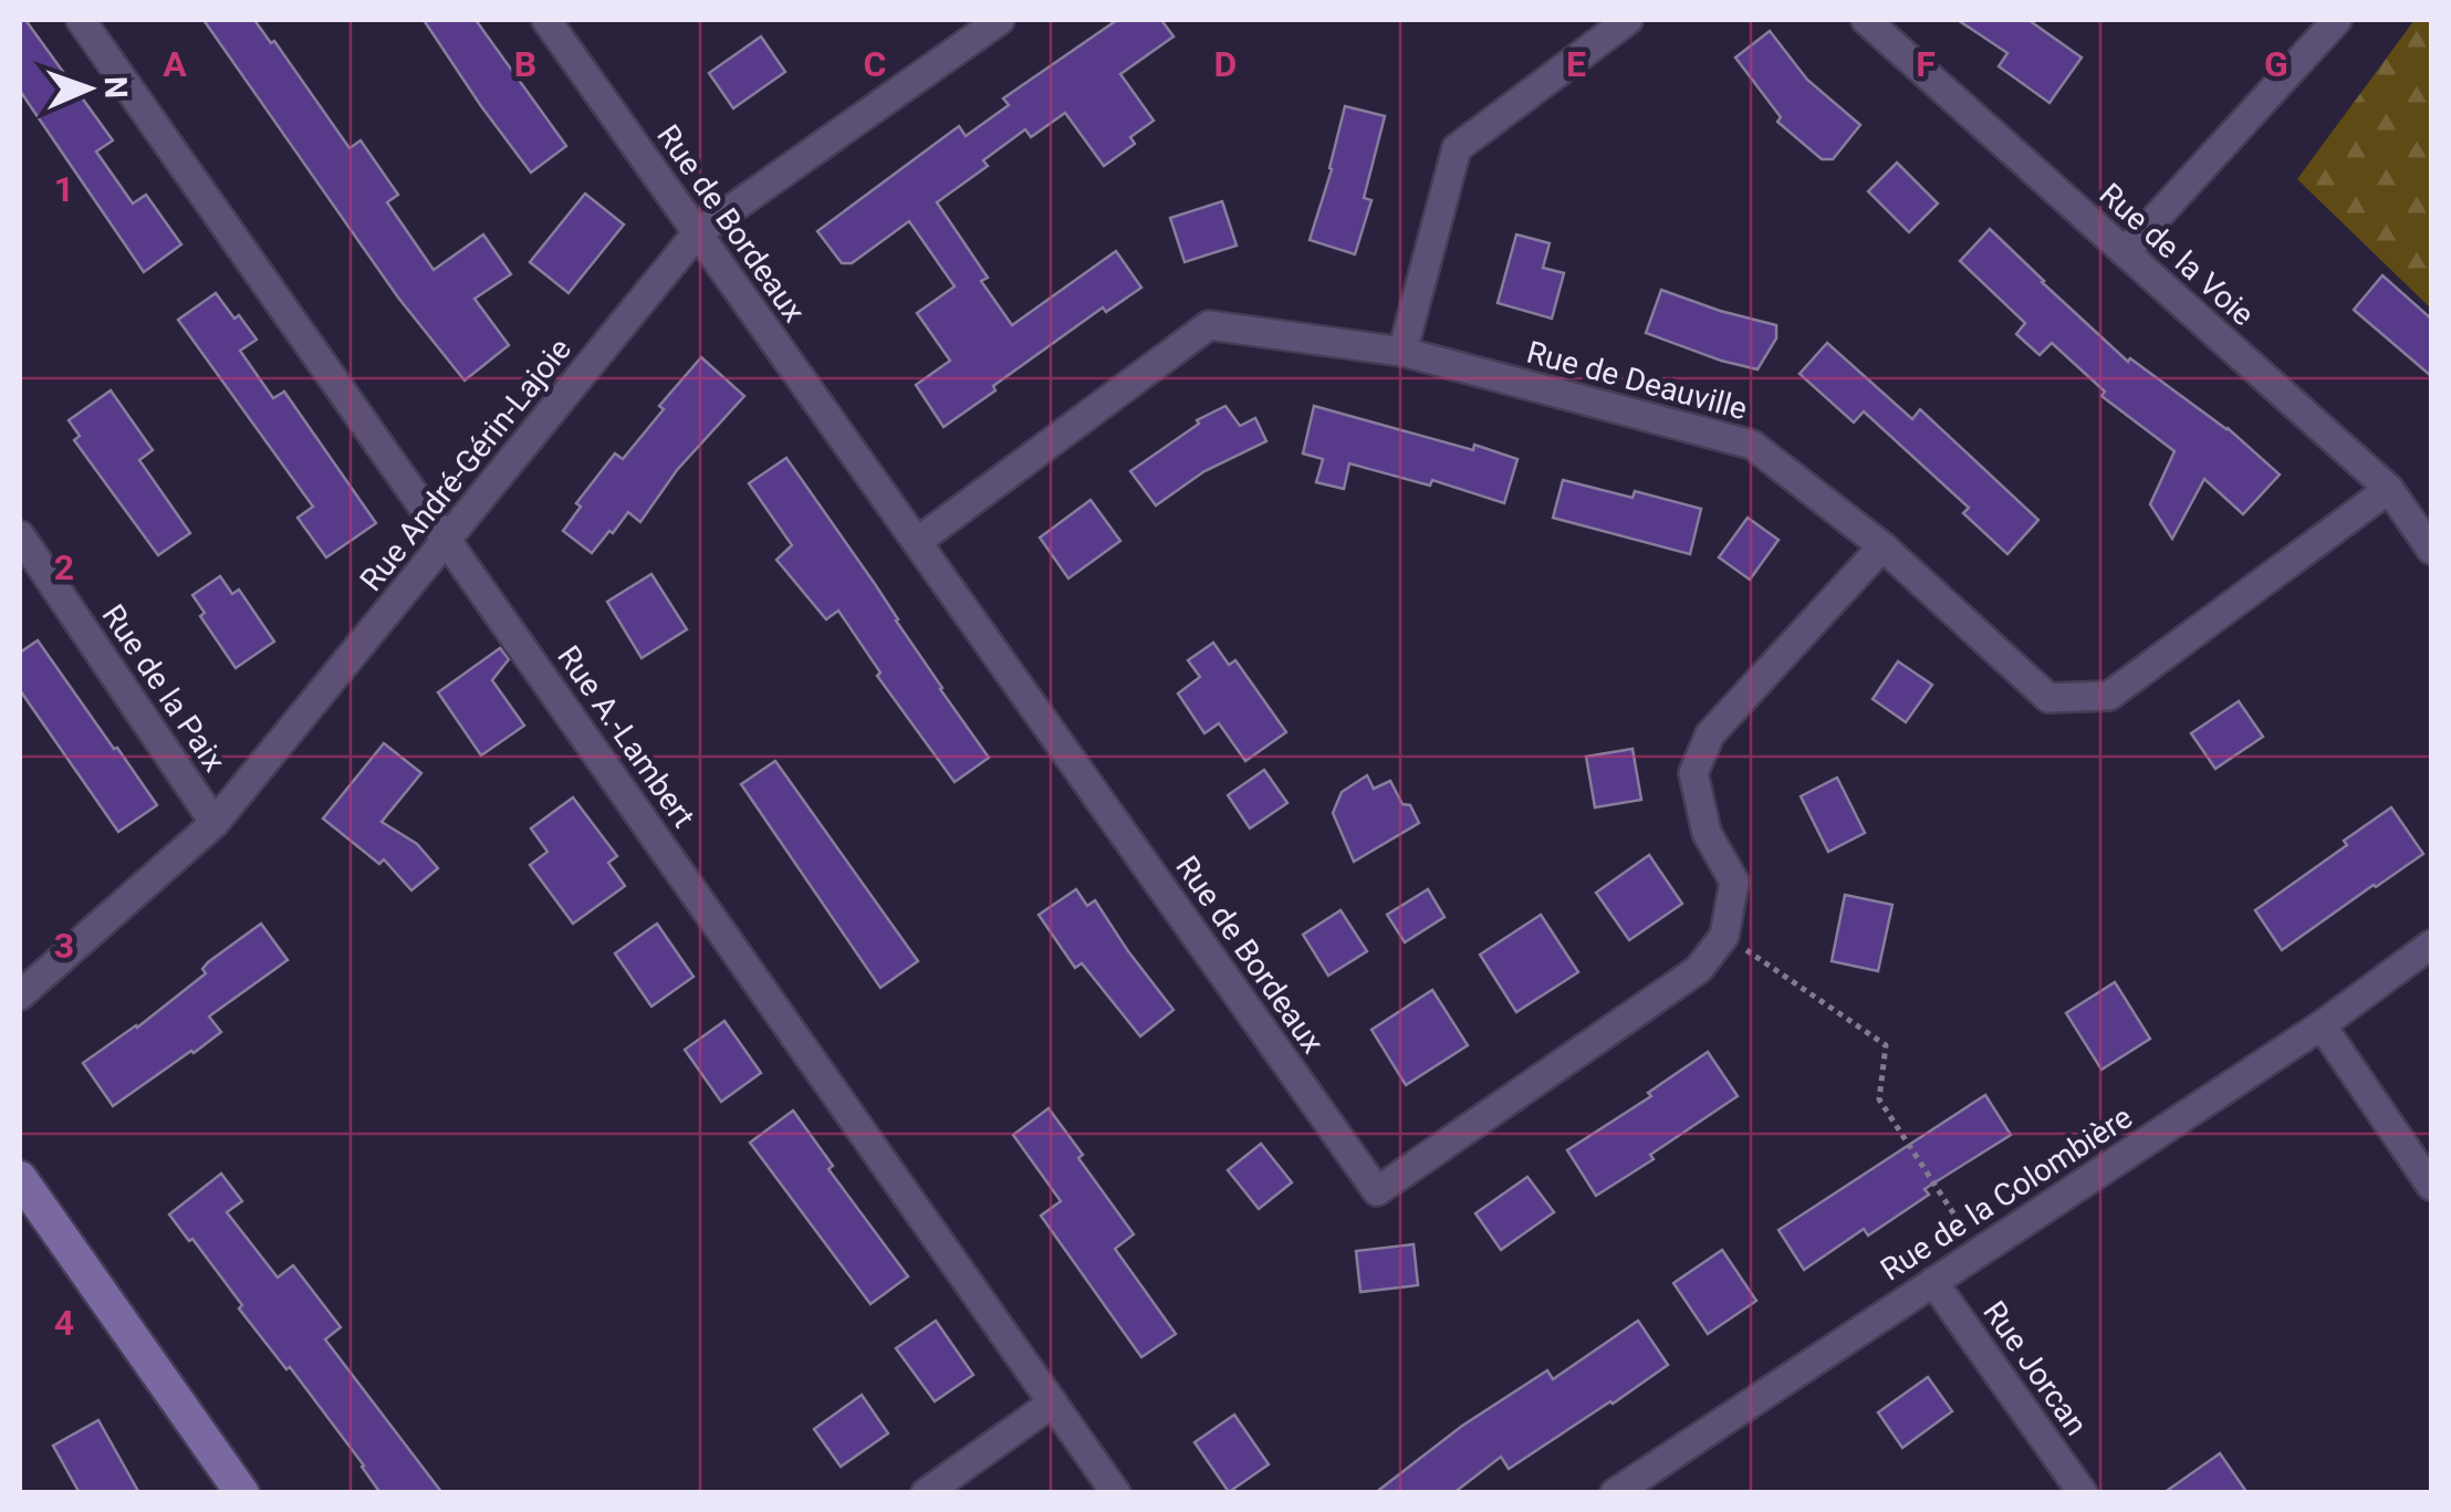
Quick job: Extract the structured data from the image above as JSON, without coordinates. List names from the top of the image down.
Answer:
{
  "streets": {
    "street": [
      "Rue de Bordeaux",
      "Rue de la Voie",
      "Rue de Deauville",
      "Rue André-Gérin-Lajoie",
      "Rue de la Paix",
      "Rue A.-Lambert",
      "Rue de la Colombière",
      "Rue Jorcan"
    ]
  },
  "crossings": [
    ["Rue de Bordeaux", "Rue de Deauville"],
    ["Rue de Bordeaux", "Rue André-Gérin-Lajoie"],
    ["Rue de la Voie", "Rue de Deauville"],
    ["Rue André-Gérin-Lajoie", "Rue de la Paix"],
    ["Rue André-Gérin-Lajoie", "Rue A.-Lambert"],
    ["Rue de la Colombière", "Rue Jorcan"]
  ],
  "north": "right",
  "grid": {
    "columns": [
      "A",
      "B",
      "C",
      "D",
      "E",
      "F",
      "G"
    ],
    "rows": [
      "1",
      "2",
      "3",
      "4"
    ]
  }
}
